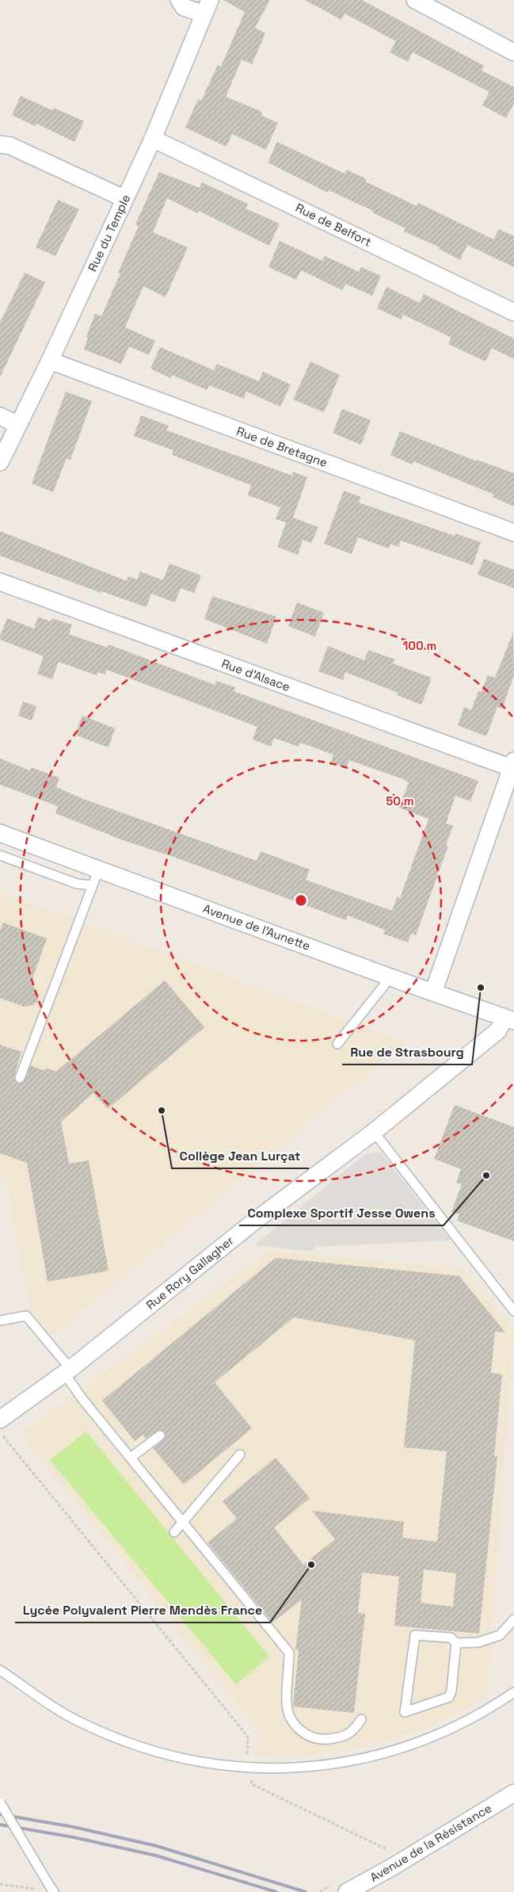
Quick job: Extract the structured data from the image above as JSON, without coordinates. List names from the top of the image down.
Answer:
{
  "streets": {
    "street": [
      "Rue de Belfort",
      "Rue du Temple",
      "Rue de Bretagne",
      "Rue d'Alsace",
      "Avenue de l'Aunette",
      "Rue Rory Gallagher",
      "Avenue de la Résistance"
    ]
  },
  "crossings": [
    ["Rue de Belfort", "Rue du Temple"],
    ["Rue du Temple", "Rue de Bretagne"],
    ["Avenue de l'Aunette", "Rue Rory Gallagher"]
  ],
  "places": [
    "Rue de Strasbourg",
    "Collège Jean Lurçat",
    "Complexe Sportif Jesse Owens",
    "Lycée Polyvalent Pierre Mendès France"
  ],
  "rings": ["100 m", "50 m"]
}
